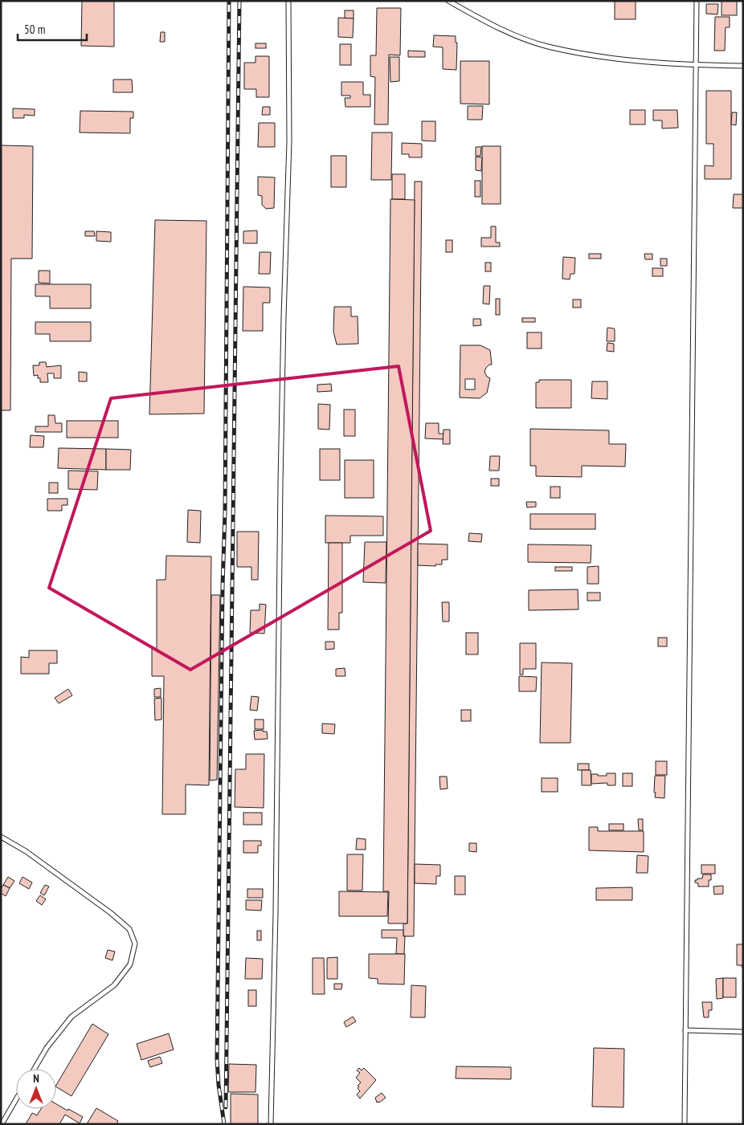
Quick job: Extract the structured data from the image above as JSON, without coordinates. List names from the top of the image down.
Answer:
{
  "scale_bar": "50 m",
  "north": "top"
}
